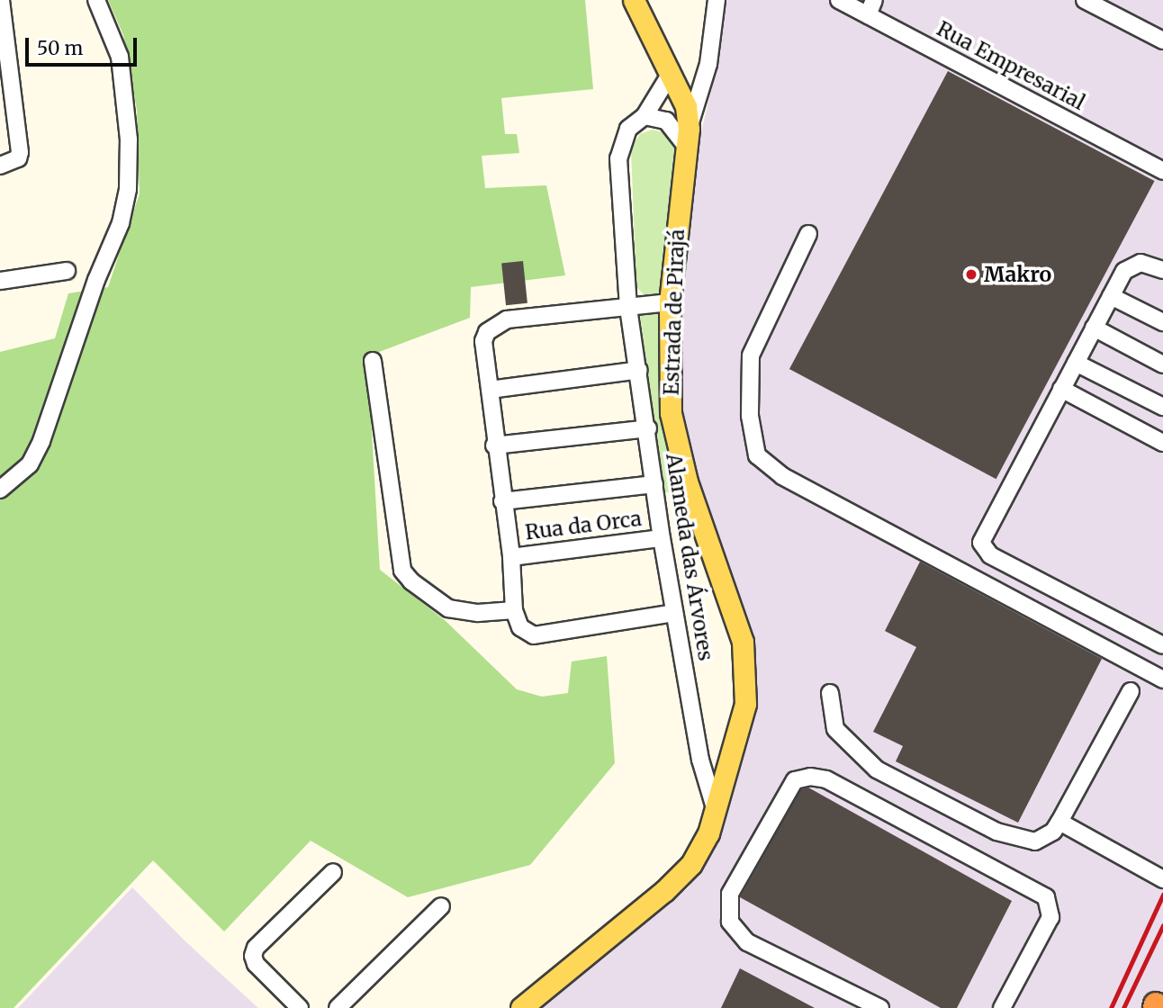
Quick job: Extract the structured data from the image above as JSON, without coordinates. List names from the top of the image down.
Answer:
{
  "streets": {
    "main road": ["Estrada de Pirajá"],
    "street": ["Rua Empresarial", "Rua da Orca", "Alameda das Árvores"]
  },
  "crossings": [
    ["Estrada de Pirajá", "Alameda das Árvores"],
    ["Rua da Orca", "Alameda das Árvores"]
  ],
  "places": ["Makro"],
  "scale_bar": "50 m"
}
